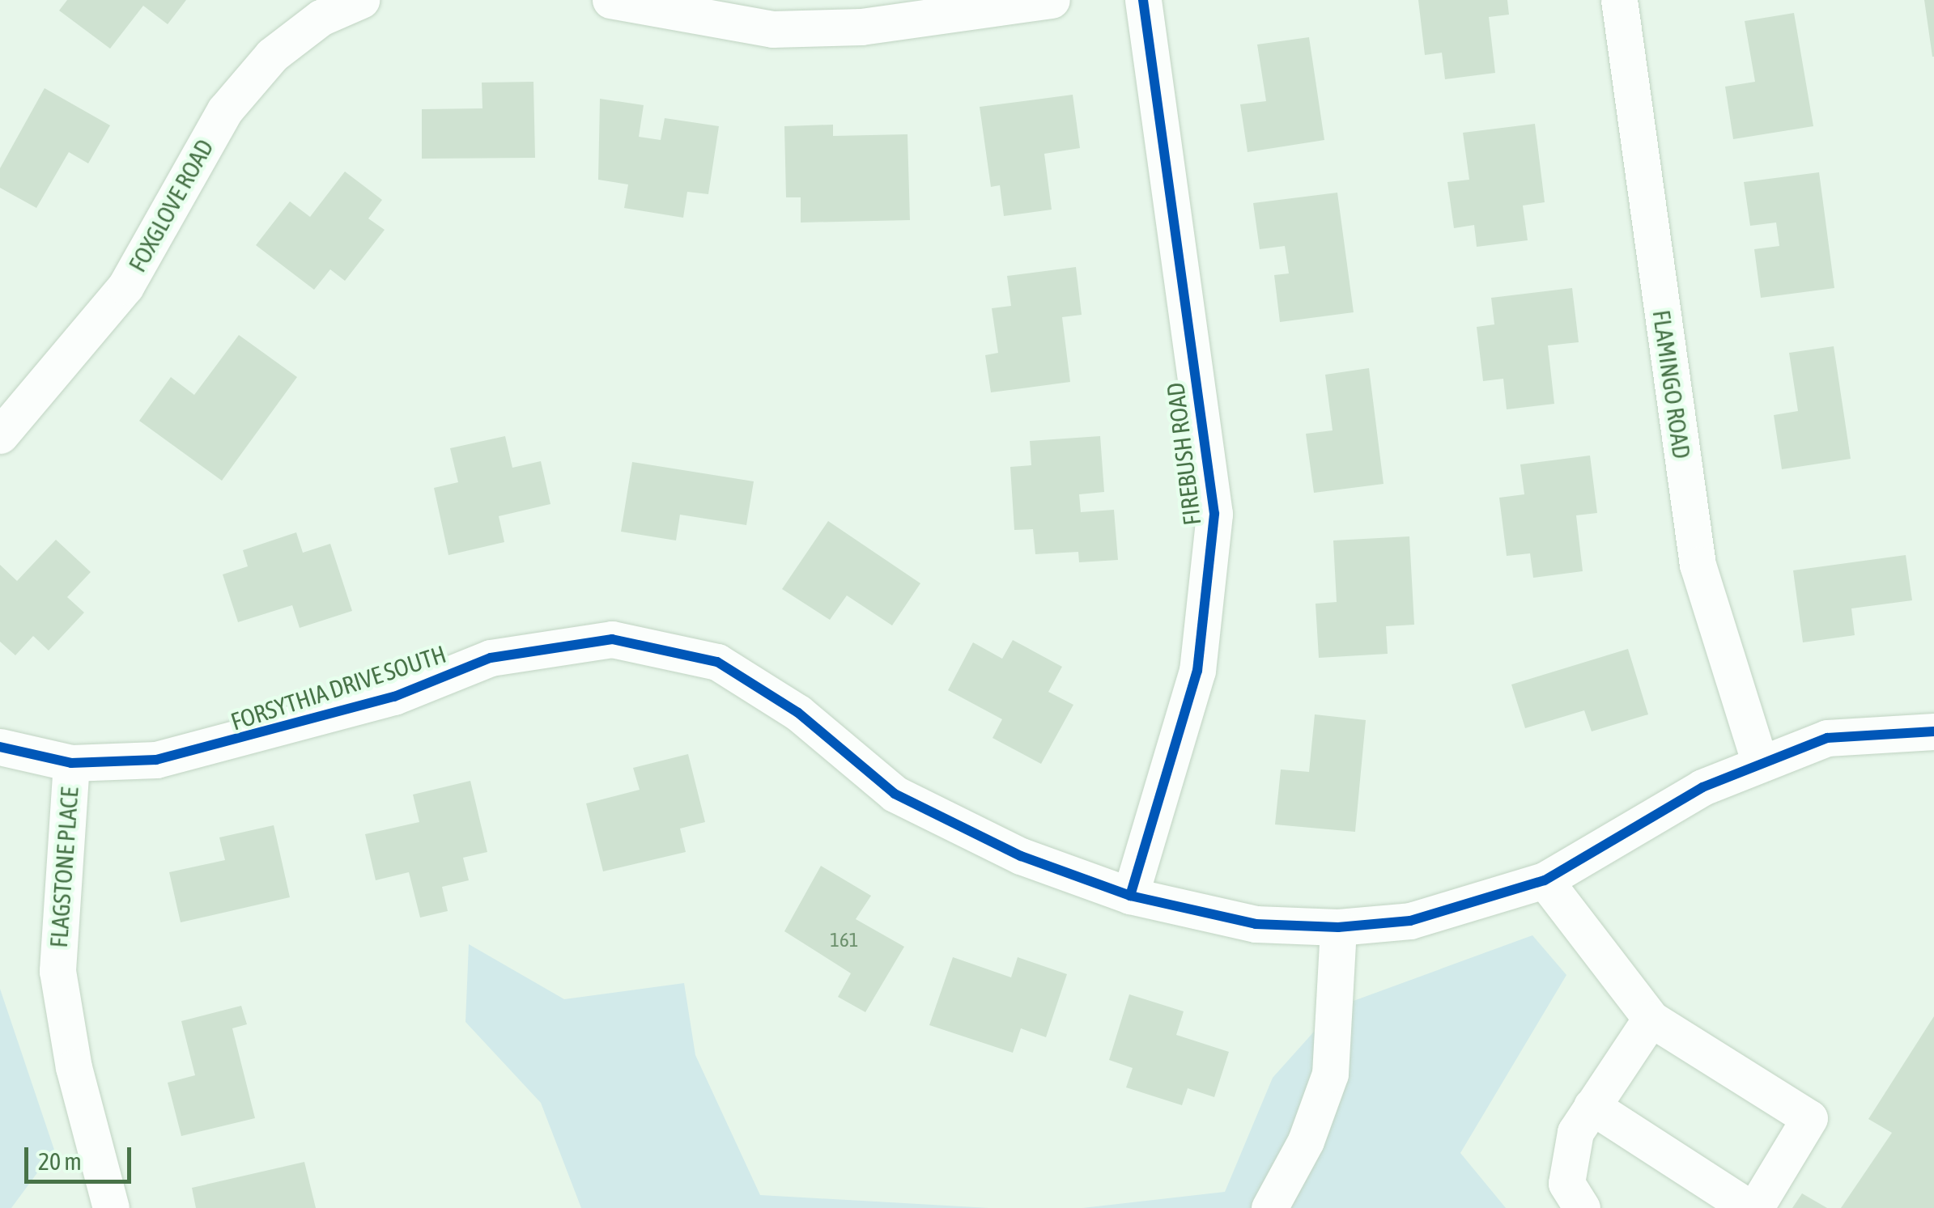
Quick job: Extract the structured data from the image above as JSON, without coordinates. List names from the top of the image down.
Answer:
{
  "streets": {
    "street": [
      "FOXGLOVE ROAD",
      "FLAMINGO ROAD",
      "FIREBUSH ROAD",
      "FORSYTHIA DRIVE SOUTH",
      "FLAGSTONE PLACE"
    ]
  },
  "crossings": [
    ["FLAMINGO ROAD", "FORSYTHIA DRIVE SOUTH"],
    ["FIREBUSH ROAD", "FORSYTHIA DRIVE SOUTH"],
    ["FORSYTHIA DRIVE SOUTH", "FLAGSTONE PLACE"]
  ],
  "house_numbers": ["161"],
  "scale_bar": "20 m"
}
